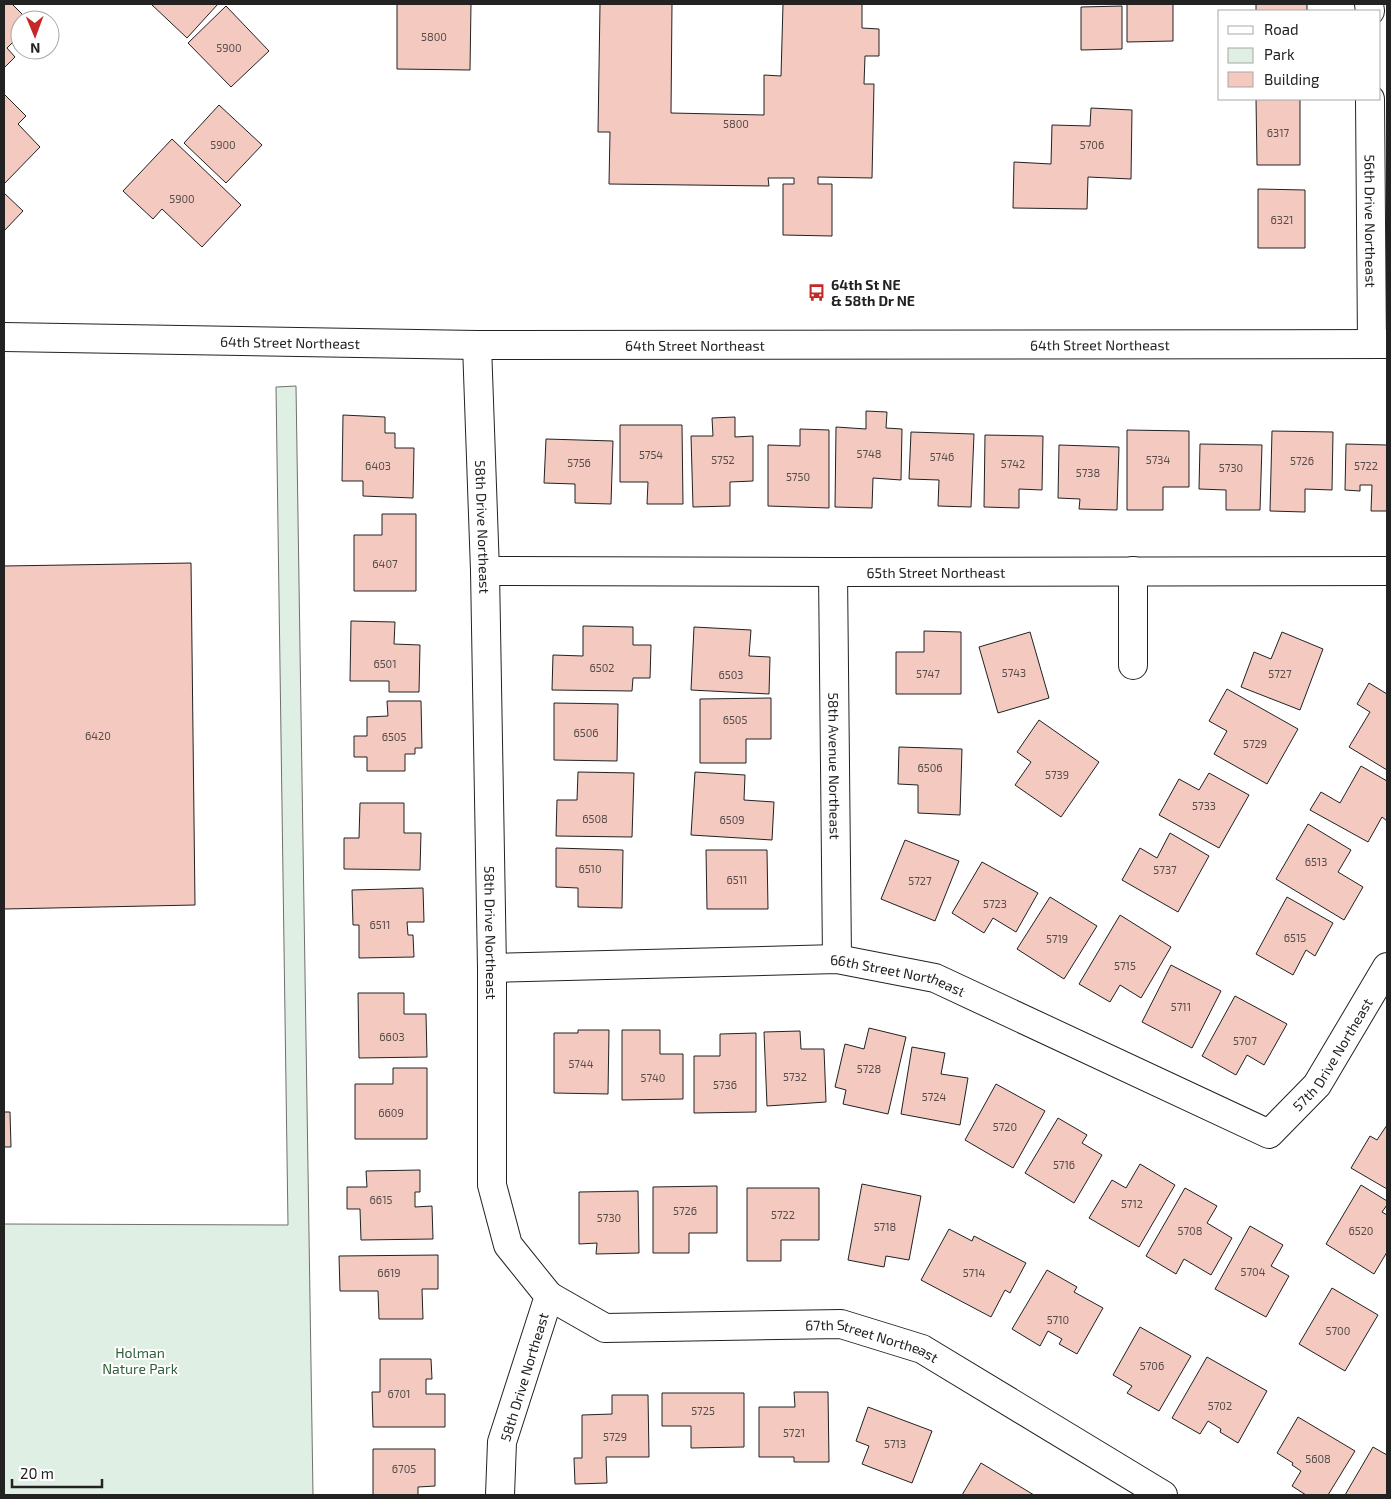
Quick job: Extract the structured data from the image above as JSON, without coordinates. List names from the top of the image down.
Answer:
{
  "streets": {
    "street": [
      "56th Drive Northeast",
      "64th Street Northeast",
      "58th Drive Northeast",
      "65th Street Northeast",
      "58th Avenue Northeast",
      "66th Street Northeast",
      "57th Drive Northeast",
      "67th Street Northeast"
    ]
  },
  "crossings": [
    ["56th Drive Northeast", "64th Street Northeast"],
    ["64th Street Northeast", "58th Drive Northeast"],
    ["58th Drive Northeast", "65th Street Northeast"],
    ["58th Drive Northeast", "66th Street Northeast"],
    ["58th Drive Northeast", "67th Street Northeast"],
    ["65th Street Northeast", "58th Avenue Northeast"],
    ["58th Avenue Northeast", "66th Street Northeast"],
    ["66th Street Northeast", "57th Drive Northeast"]
  ],
  "parks": ["Holman Nature Park"],
  "places": {
    "bus stop": ["64th St NE & 58th Dr NE"]
  },
  "house_numbers": [
    "5800",
    "5900",
    "5800",
    "6317",
    "5900",
    "5706",
    "5900",
    "6321",
    "5748",
    "5754",
    "5746",
    "5752",
    "5734",
    "5726",
    "5756",
    "5742",
    "6403",
    "5722",
    "5730",
    "5738",
    "5750",
    "6407",
    "6501",
    "6502",
    "5743",
    "5747",
    "5727",
    "6503",
    "6505",
    "6506",
    "6420",
    "6505",
    "5729",
    "6506",
    "5739",
    "5733",
    "6508",
    "6509",
    "6513",
    "6510",
    "5737",
    "6511",
    "5727",
    "5723",
    "6511",
    "6515",
    "5719",
    "5715",
    "5711",
    "6603",
    "5707",
    "5744",
    "5728",
    "5732",
    "5740",
    "5736",
    "5724",
    "6609",
    "5720",
    "5716",
    "6615",
    "5712",
    "5726",
    "5722",
    "5730",
    "5718",
    "5708",
    "6520",
    "5704",
    "6619",
    "5714",
    "5710",
    "5700",
    "5706",
    "6701",
    "5702",
    "5725",
    "5721",
    "5729",
    "5713",
    "5608",
    "6705"
  ],
  "legend": ["Road", "Park", "Building"],
  "scale_bar": "20 m",
  "north": "bottom"
}
